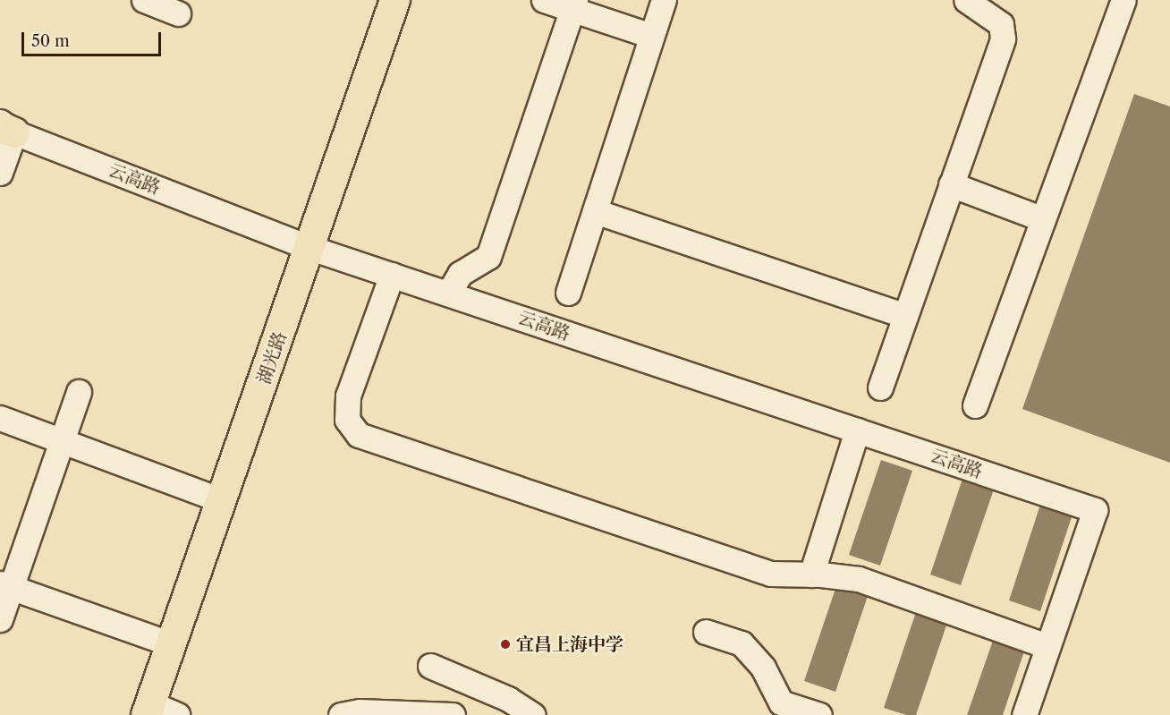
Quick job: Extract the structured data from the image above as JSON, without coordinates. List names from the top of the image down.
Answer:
{
  "streets": {
    "main road": ["湖光路"],
    "street": ["云高路"]
  },
  "crossings": [
    ["云高路", "湖光路"]
  ],
  "places": ["宜昌上海中学"],
  "scale_bar": "50 m"
}
